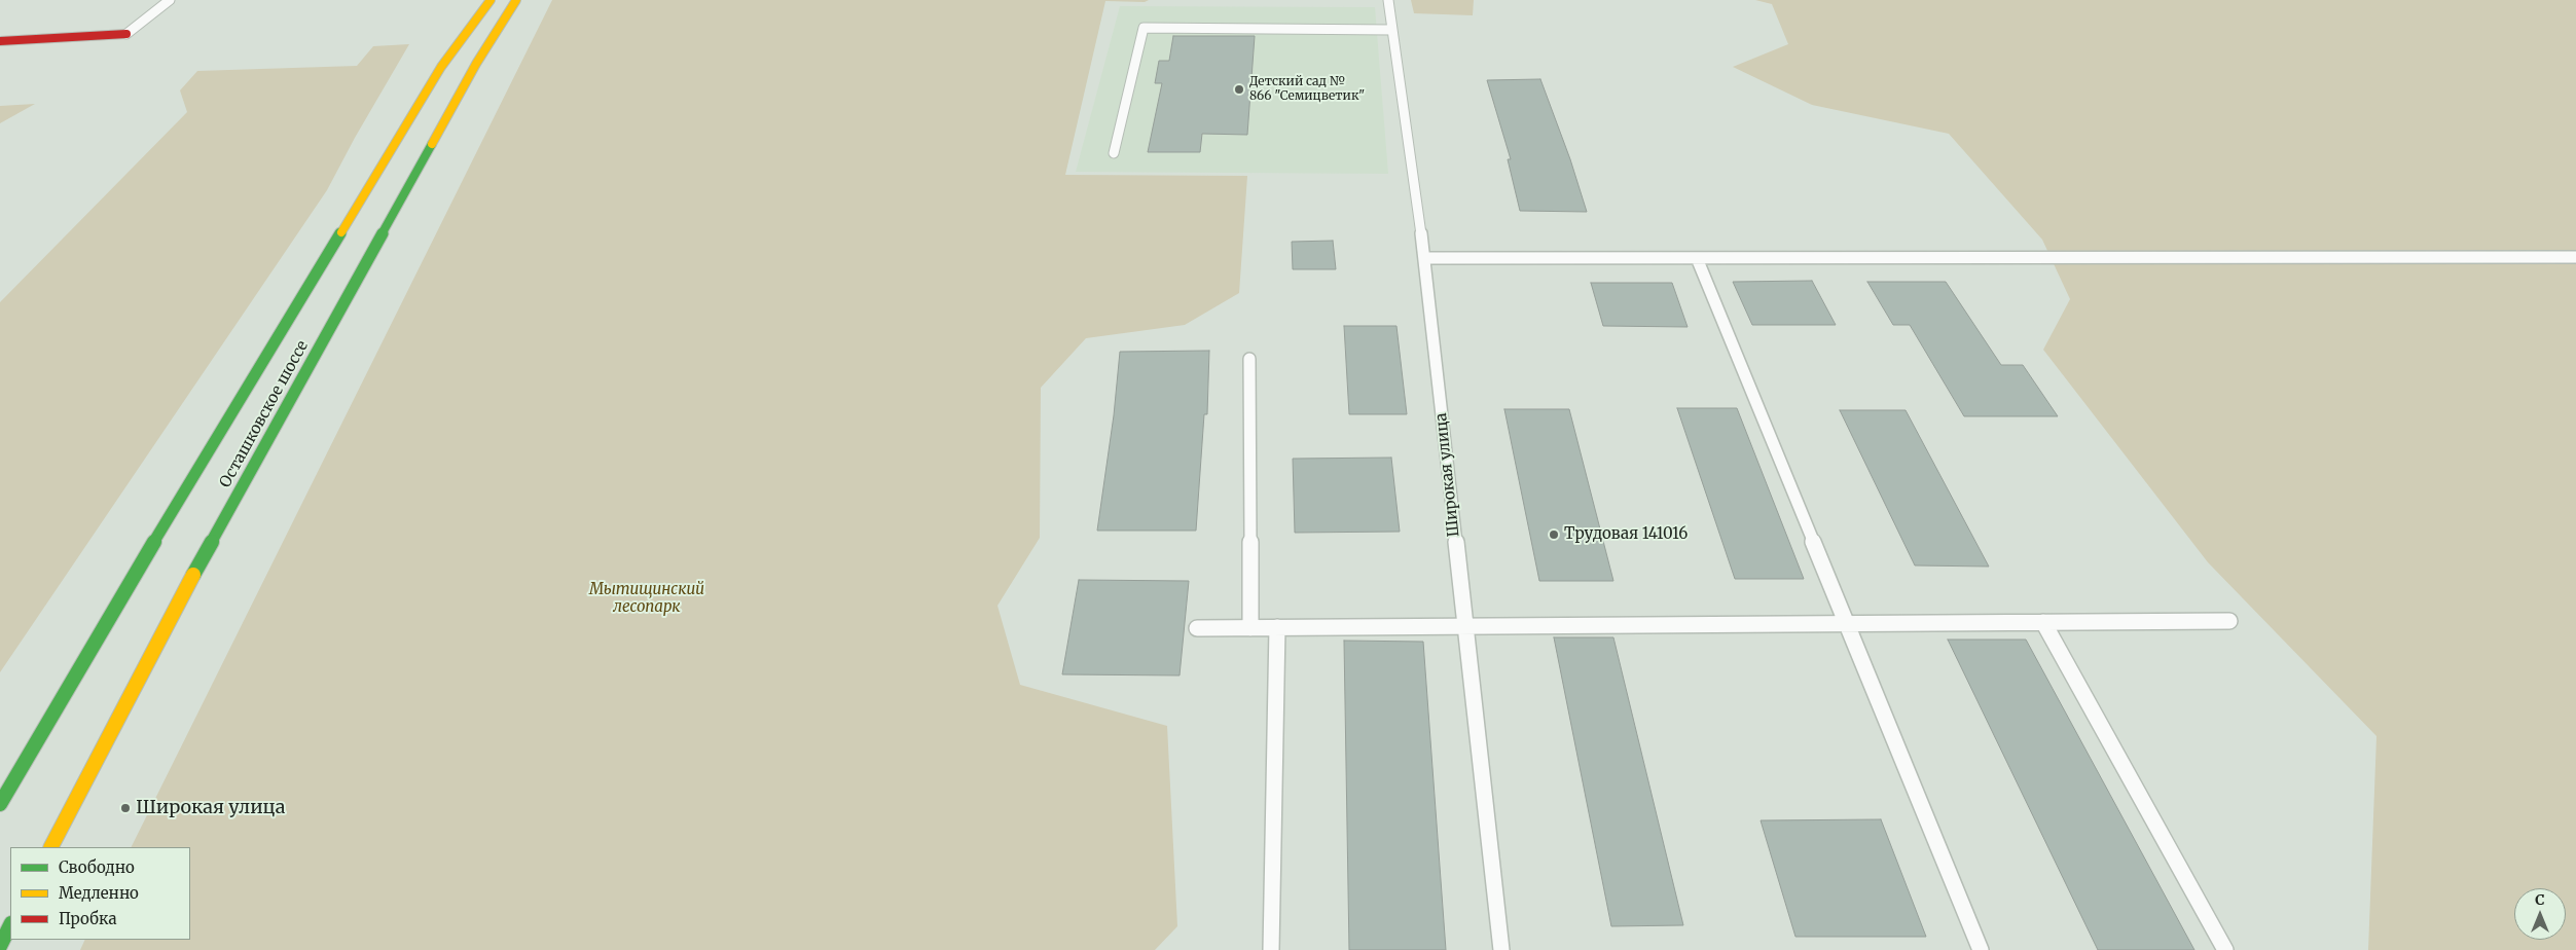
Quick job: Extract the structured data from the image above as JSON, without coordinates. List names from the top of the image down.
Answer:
{
  "streets": {
    "main road": ["Осташковское шоссе"],
    "lane": ["Широкая улица"]
  },
  "parks": ["Мытищинский лесопарк"],
  "places": ["Детский сад № 866 \"Семицветик\"", "Трудовая 141016", "Широкая улица"],
  "legend": ["Свободно", "Медленно", "Пробка"],
  "north": "top"
}
